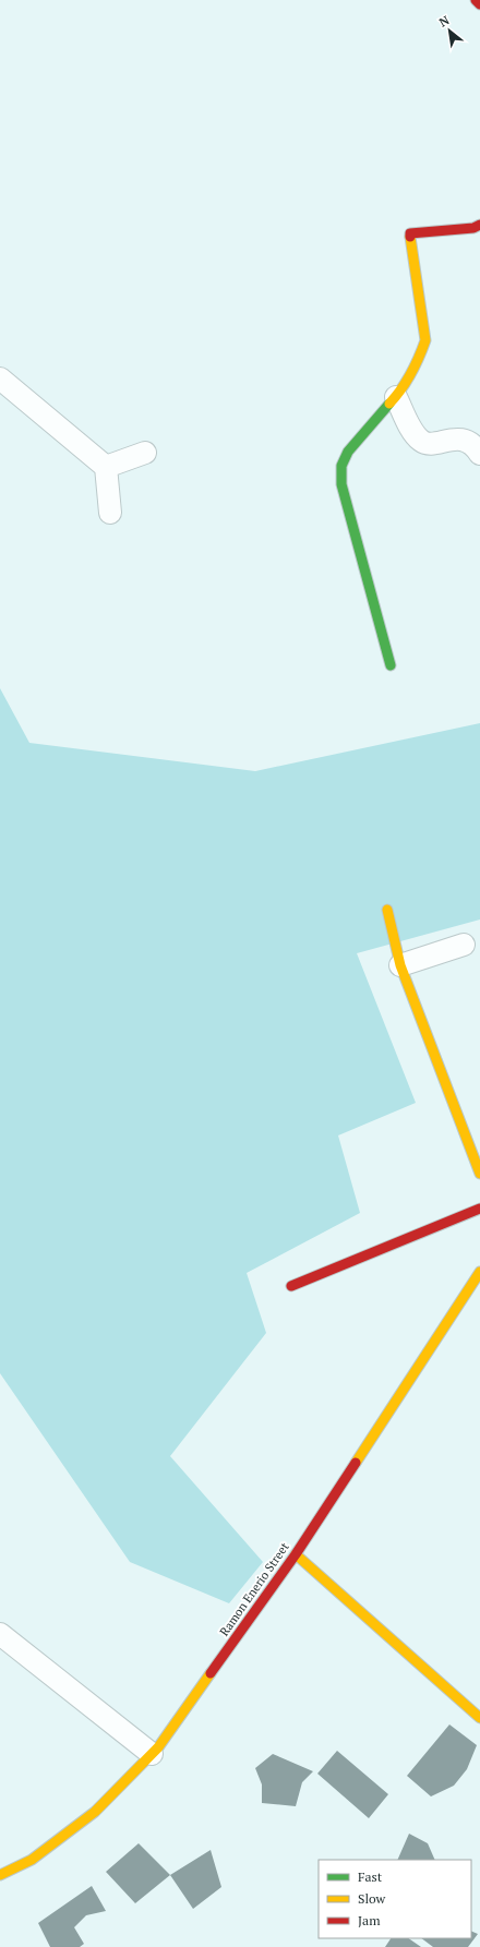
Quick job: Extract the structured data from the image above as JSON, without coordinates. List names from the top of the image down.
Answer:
{
  "streets": {
    "street": ["Ramon Enerio Street"]
  },
  "legend": ["Fast", "Slow", "Jam"],
  "north": "top left"
}
